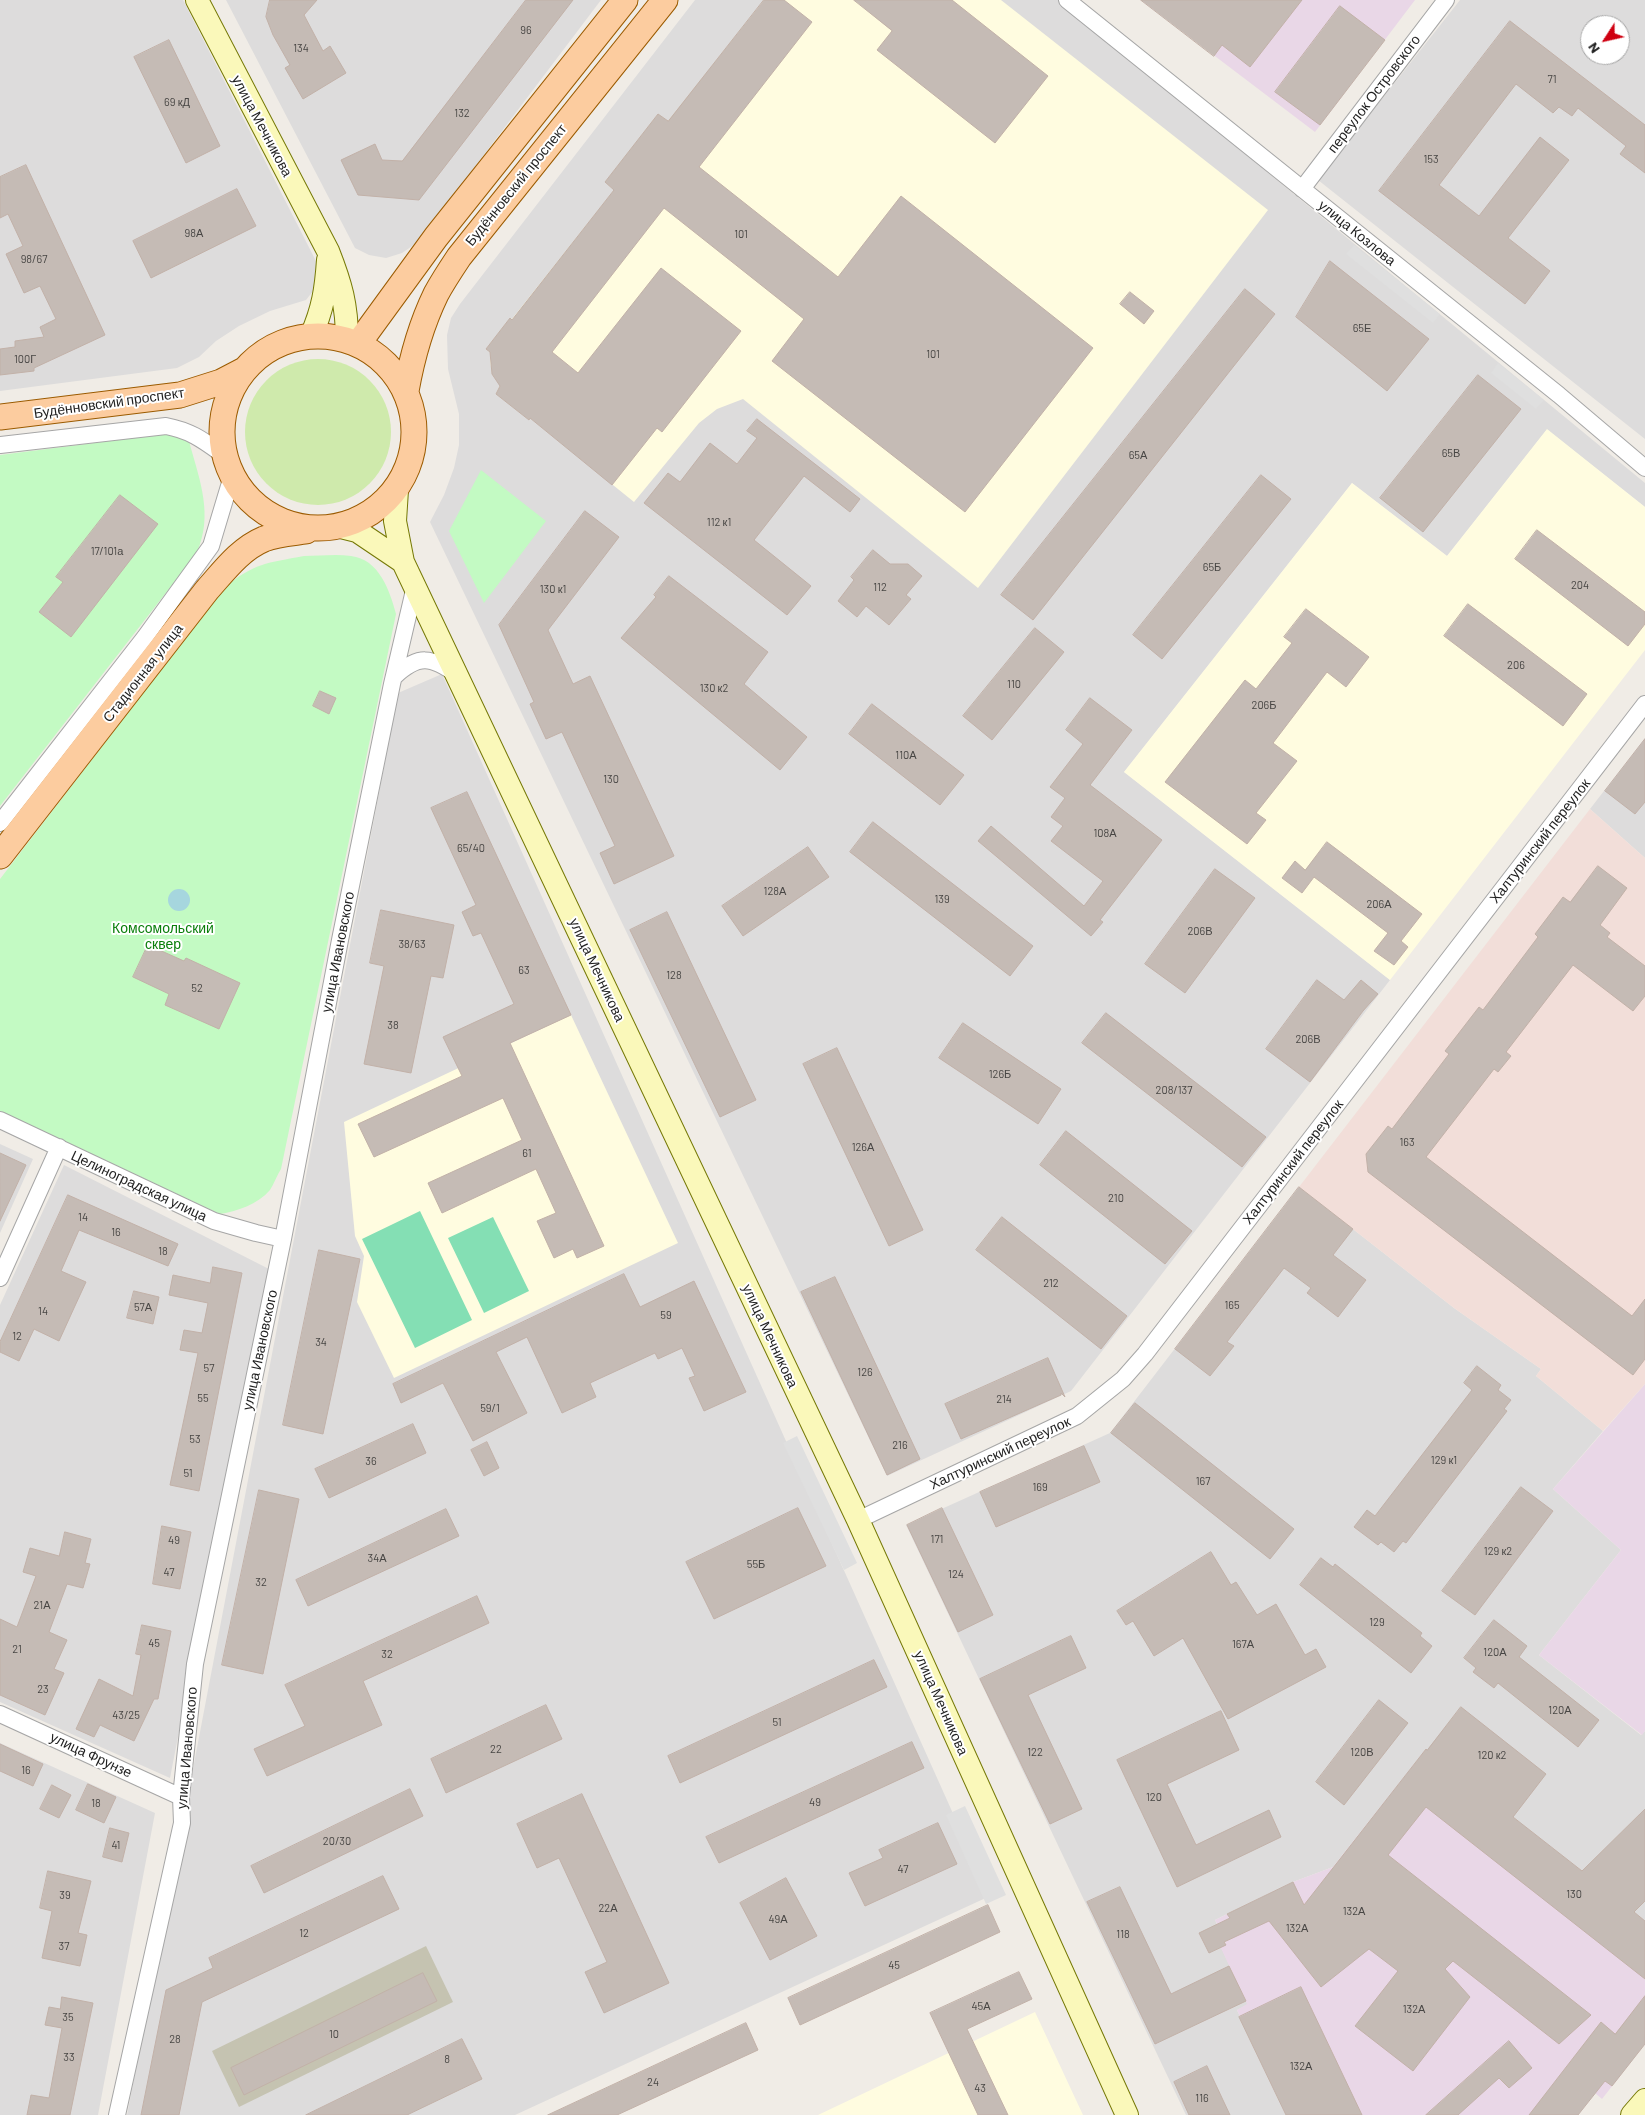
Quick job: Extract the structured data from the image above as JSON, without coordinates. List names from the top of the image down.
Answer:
{
  "streets": {
    "main road": ["улица Мечникова", "Будённовский проспект", "Стадионная улица"],
    "street": [
      "переулок Островского",
      "улица Козлова",
      "Халтуринский переулок",
      "улица Ивановского",
      "Целиноградская улица",
      "улица Фрунзе"
    ]
  },
  "crossings": [
    ["переулок Островского", "улица Козлова"],
    ["улица Мечникова", "Стадионная улица"],
    ["улица Мечникова", "Халтуринский переулок"],
    ["улица Мечникова", "улица Ивановского"],
    ["Будённовский проспект", "Стадионная улица"],
    ["улица Ивановского", "Целиноградская улица"],
    ["улица Ивановского", "улица Фрунзе"]
  ],
  "parks": ["Комсомольский сквер"],
  "house_numbers": [
    "96",
    "134",
    "71",
    "69 кД",
    "132",
    "153",
    "98А",
    "101",
    "98/67",
    "65Е",
    "101",
    "100Г",
    "65В",
    "65А",
    "112 к1",
    "17/101а",
    "65Б",
    "204",
    "112",
    "130 к1",
    "206",
    "110",
    "130 к2",
    "206Б",
    "110А",
    "130",
    "108А",
    "65/40",
    "128А",
    "139",
    "206А",
    "206В",
    "38/63",
    "63",
    "128",
    "52",
    "38",
    "206В",
    "126Б",
    "208/137",
    "163",
    "126А",
    "61",
    "210",
    "14",
    "16",
    "18",
    "212",
    "165",
    "57А",
    "14",
    "59",
    "12",
    "34",
    "57",
    "126",
    "55",
    "214",
    "59/1",
    "53",
    "216",
    "129 к1",
    "36",
    "51",
    "167",
    "169",
    "171",
    "49",
    "129 к2",
    "34А",
    "55Б",
    "47",
    "124",
    "32",
    "21А",
    "129",
    "45",
    "167А",
    "21",
    "120А",
    "32",
    "23",
    "120А",
    "43/25",
    "51",
    "22",
    "122",
    "120В",
    "120 к2",
    "16",
    "120",
    "49",
    "18",
    "20/30",
    "41",
    "47",
    "130",
    "39",
    "22А",
    "132А",
    "49А",
    "132А",
    "12",
    "118",
    "37",
    "45",
    "45А",
    "132А",
    "35",
    "10",
    "28",
    "33",
    "8",
    "132А",
    "24",
    "43",
    "116"
  ],
  "north": "bottom left"
}
